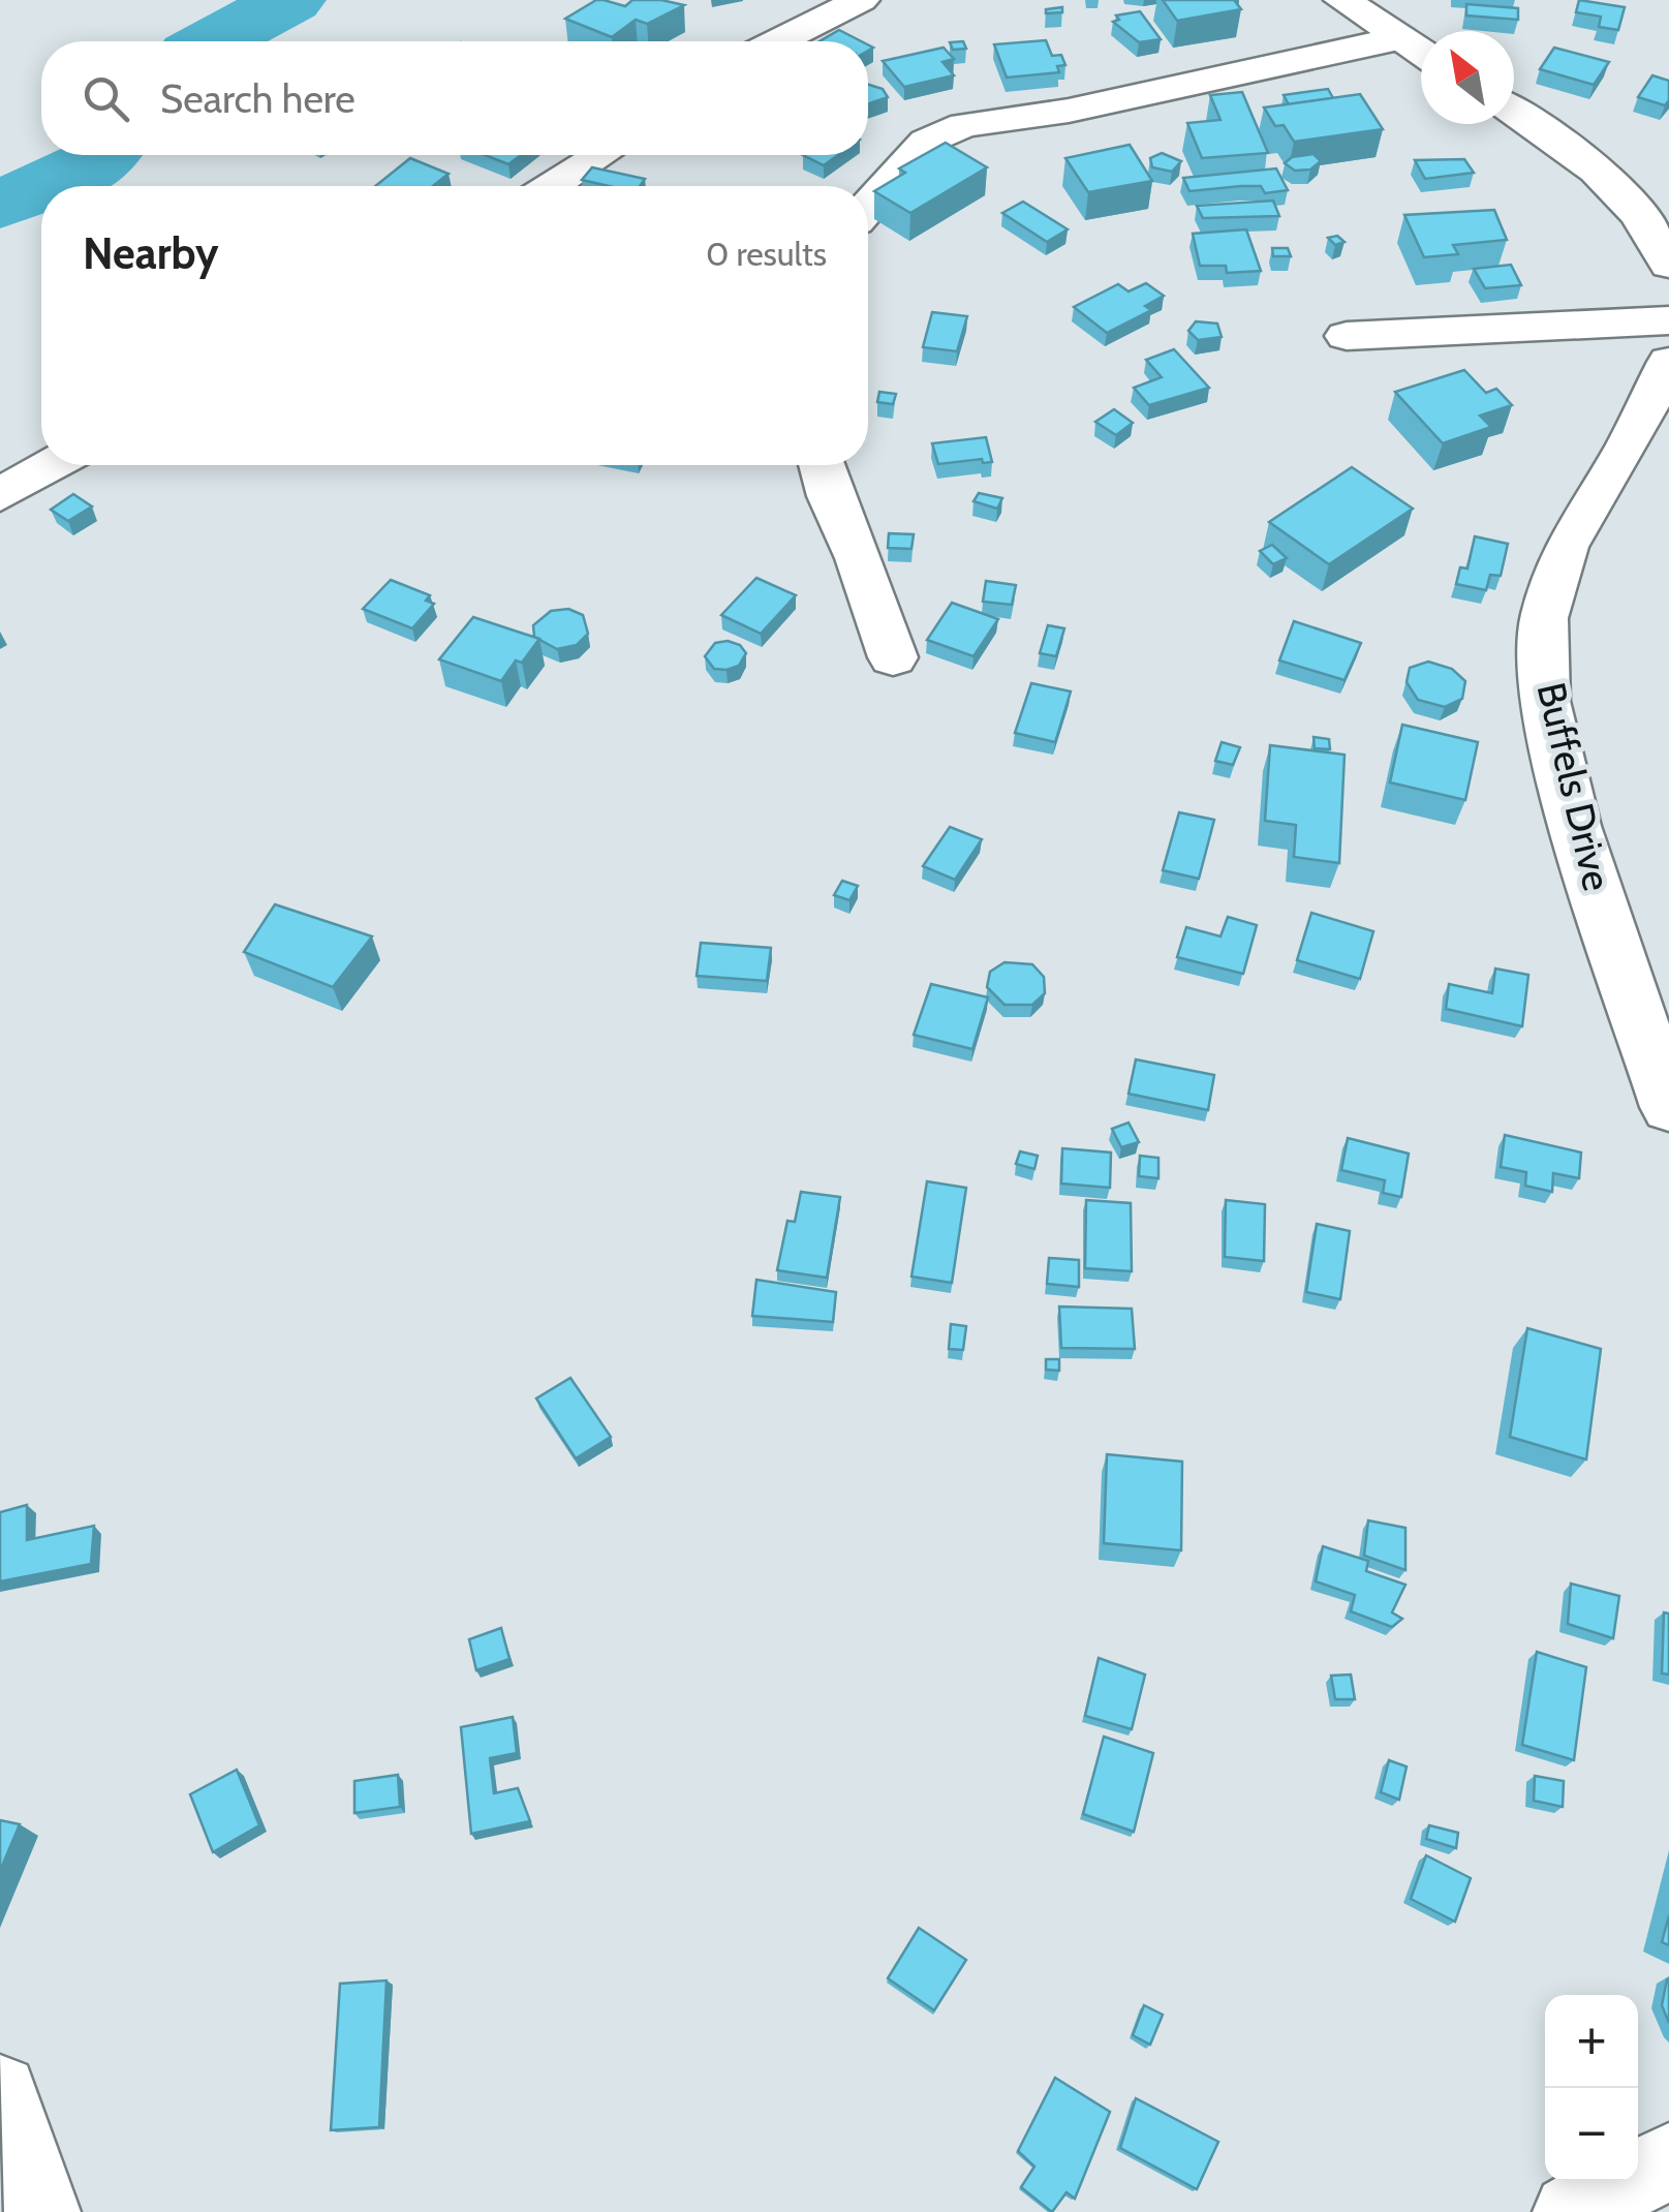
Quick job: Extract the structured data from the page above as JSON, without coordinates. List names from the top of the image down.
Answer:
{
  "streets": {
    "street": ["Buffels Drive"]
  },
  "north": "top left",
  "page": {
    "search": "Search here",
    "heading": ["Nearby", "0 results"],
    "map_buttons": ["+", "−"]
  }
}
